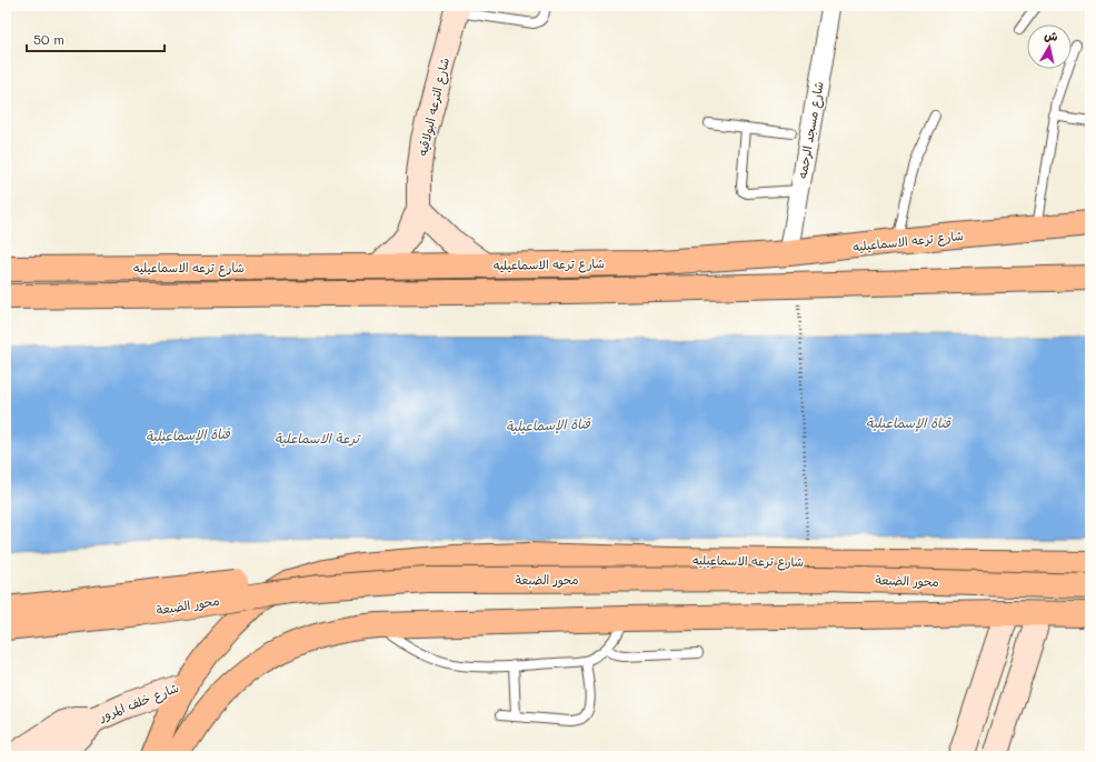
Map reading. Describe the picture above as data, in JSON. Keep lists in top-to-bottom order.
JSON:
{
  "streets": {
    "main road": ["شارع ترعه الاسماعيليه", "محور الضبعة"],
    "street": ["شارع الترعه البولاقيه", "شارع مسجد الرحمه", "شارع خلف المرور"]
  },
  "crossings": [
    ["شارع الترعه البولاقيه", "شارع ترعه الاسماعيليه"],
    ["شارع مسجد الرحمه", "شارع ترعه الاسماعيليه"],
    ["شارع ترعه الاسماعيليه", "شارع خلف المرور"]
  ],
  "water": ["قناة الإسماعيلية", "ترعة الاسماعلية"],
  "scale_bar": "50 m",
  "north": "top"
}
